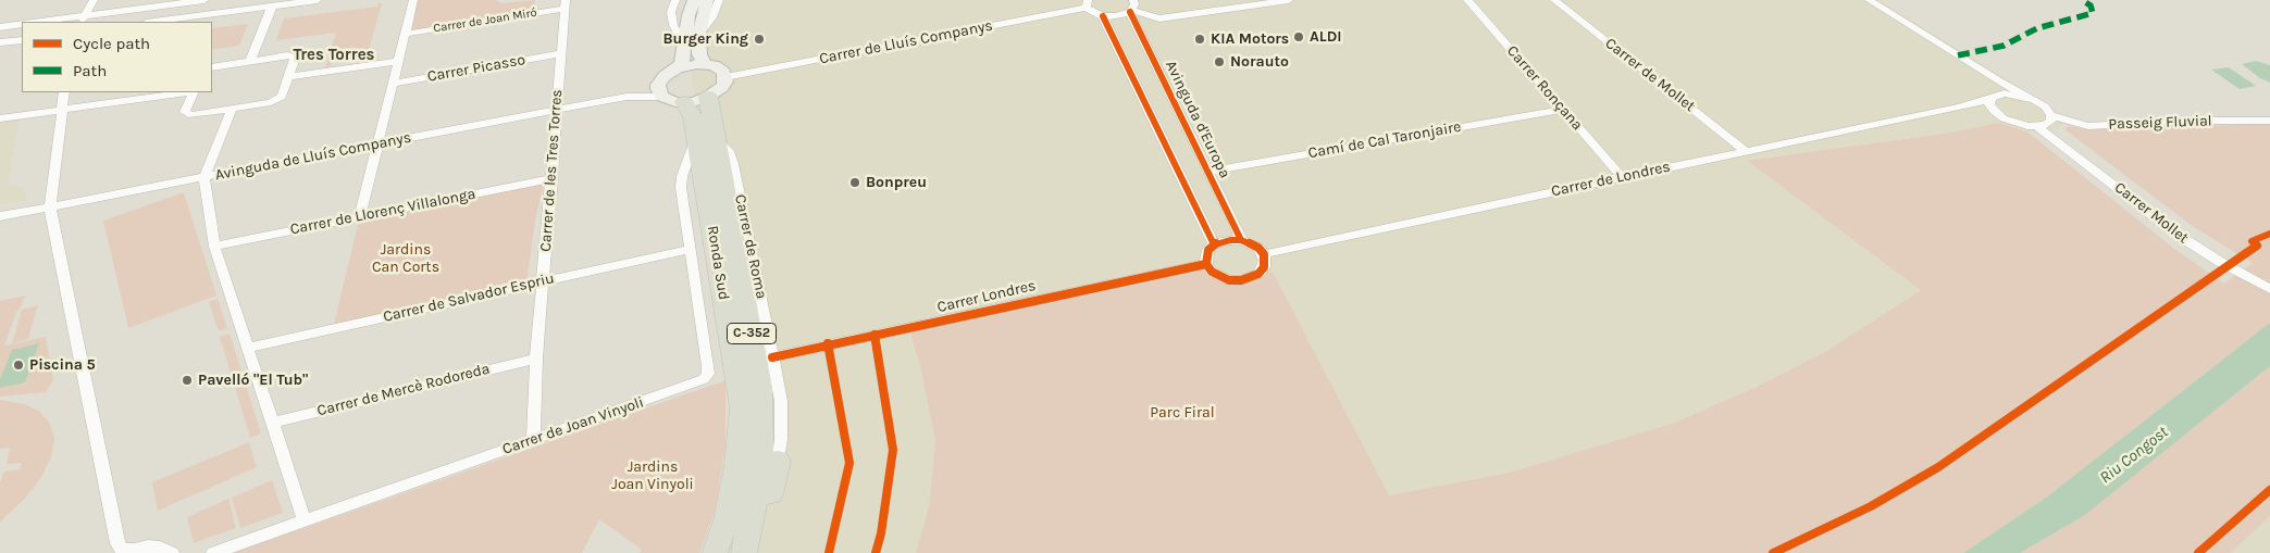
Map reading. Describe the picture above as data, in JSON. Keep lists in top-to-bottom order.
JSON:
{
  "streets": {
    "highway": ["Ronda Sud", "C-352"],
    "street": [
      "Carrer de Joan Miró",
      "Carrer de Lluís Companys",
      "Carrer Picasso",
      "Carrer de Mollet",
      "Carrer Ronçana",
      "Avinguda d'Europa",
      "Passeig Fluvial",
      "Camí de Cal Taronjaire",
      "Avinguda de Lluís Companys",
      "Carrer de les Tres Torres",
      "Carrer de Londres",
      "Carrer de Llorenç Villalonga",
      "Carrer Mollet",
      "Carrer de Roma",
      "Carrer Londres",
      "Carrer de Salvador Espriu",
      "Carrer de Mercè Rodoreda",
      "Carrer de Joan Vinyoli"
    ]
  },
  "crossings": [
    ["Carrer de Joan Miró", "Carrer de les Tres Torres"],
    ["Carrer Picasso", "Carrer de les Tres Torres"],
    ["Carrer de Mollet", "Carrer de Londres"],
    ["Carrer Ronçana", "Camí de Cal Taronjaire"],
    ["Carrer Ronçana", "Carrer de Londres"],
    ["Avinguda d'Europa", "Camí de Cal Taronjaire"],
    ["Avinguda d'Europa", "Carrer de Londres"],
    ["Avinguda d'Europa", "Carrer Londres"],
    ["Avinguda de Lluís Companys", "Carrer de les Tres Torres"],
    ["Carrer de les Tres Torres", "Carrer de Llorenç Villalonga"],
    ["Carrer de les Tres Torres", "Carrer de Salvador Espriu"],
    ["Carrer de les Tres Torres", "Carrer de Mercè Rodoreda"],
    ["Carrer de les Tres Torres", "Carrer de Joan Vinyoli"],
    ["Carrer de Londres", "Carrer Londres"],
    ["Carrer de Roma", "Ronda Sud"],
    ["Carrer de Roma", "Carrer Londres"],
    ["Carrer de Roma", "Carrer de Joan Vinyoli"],
    ["Ronda Sud", "Carrer de Joan Vinyoli"],
    ["Carrer de Salvador Espriu", "Carrer de Joan Vinyoli"]
  ],
  "districts": ["Tres Torres"],
  "water": ["Riu Congost"],
  "parks": ["Jardins Can Corts", "Parc Firal", "Jardins Joan Vinyoli"],
  "places": [
    "ALDI",
    "Burger King",
    "KIA Motors",
    "Norauto",
    "Bonpreu",
    "Piscina 5",
    "Pavelló \"El Tub\""
  ],
  "legend": ["Cycle path", "Path"]
}
